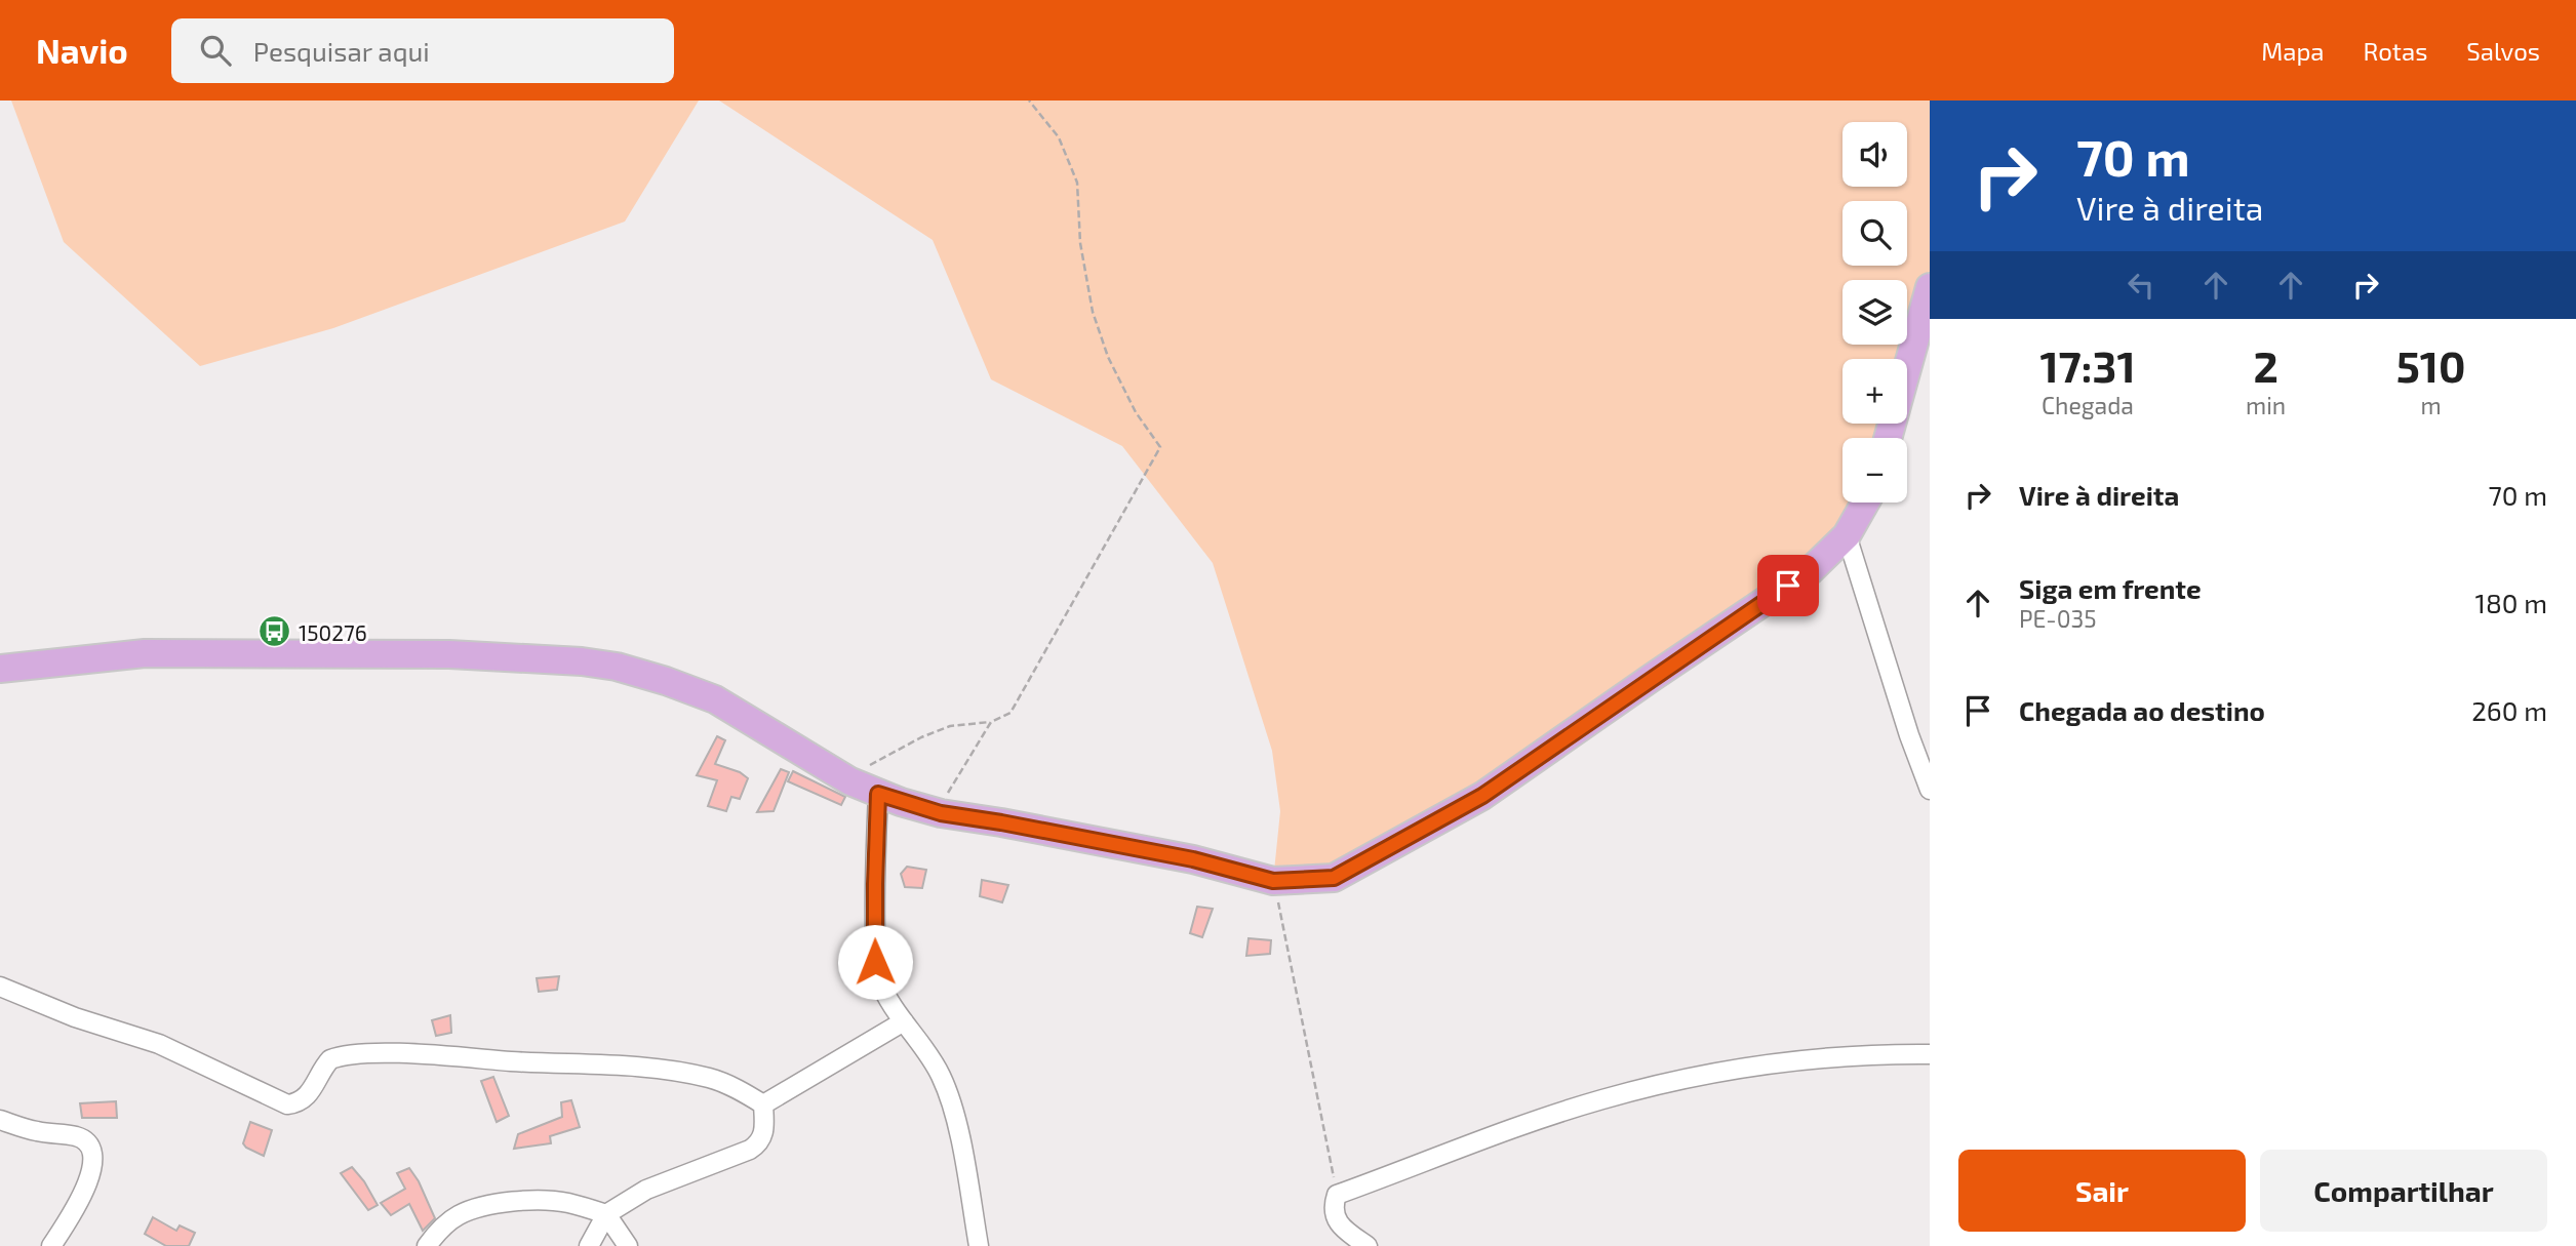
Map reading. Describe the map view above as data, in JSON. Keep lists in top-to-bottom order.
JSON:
{
  "places": {
    "bus stop": ["150276"]
  },
  "page": {
    "header": "Navio",
    "search": "Pesquisar aqui",
    "nav": ["Mapa", "Rotas", "Salvos"],
    "turn": ["70 m", "Vire à direita"],
    "map_buttons": ["+", "−"],
    "eta": [
      "17:31",
      "Chegada",
      "2",
      "min",
      "510",
      "m"
    ],
    "list": [
      {
        "name": "Vire à direita",
        "value": "70 m"
      },
      {
        "name": "Siga em frente",
        "note": "PE-035",
        "value": "180 m"
      },
      {
        "name": "Chegada ao destino",
        "value": "260 m"
      }
    ],
    "buttons": ["Sair", "Compartilhar"]
  }
}
